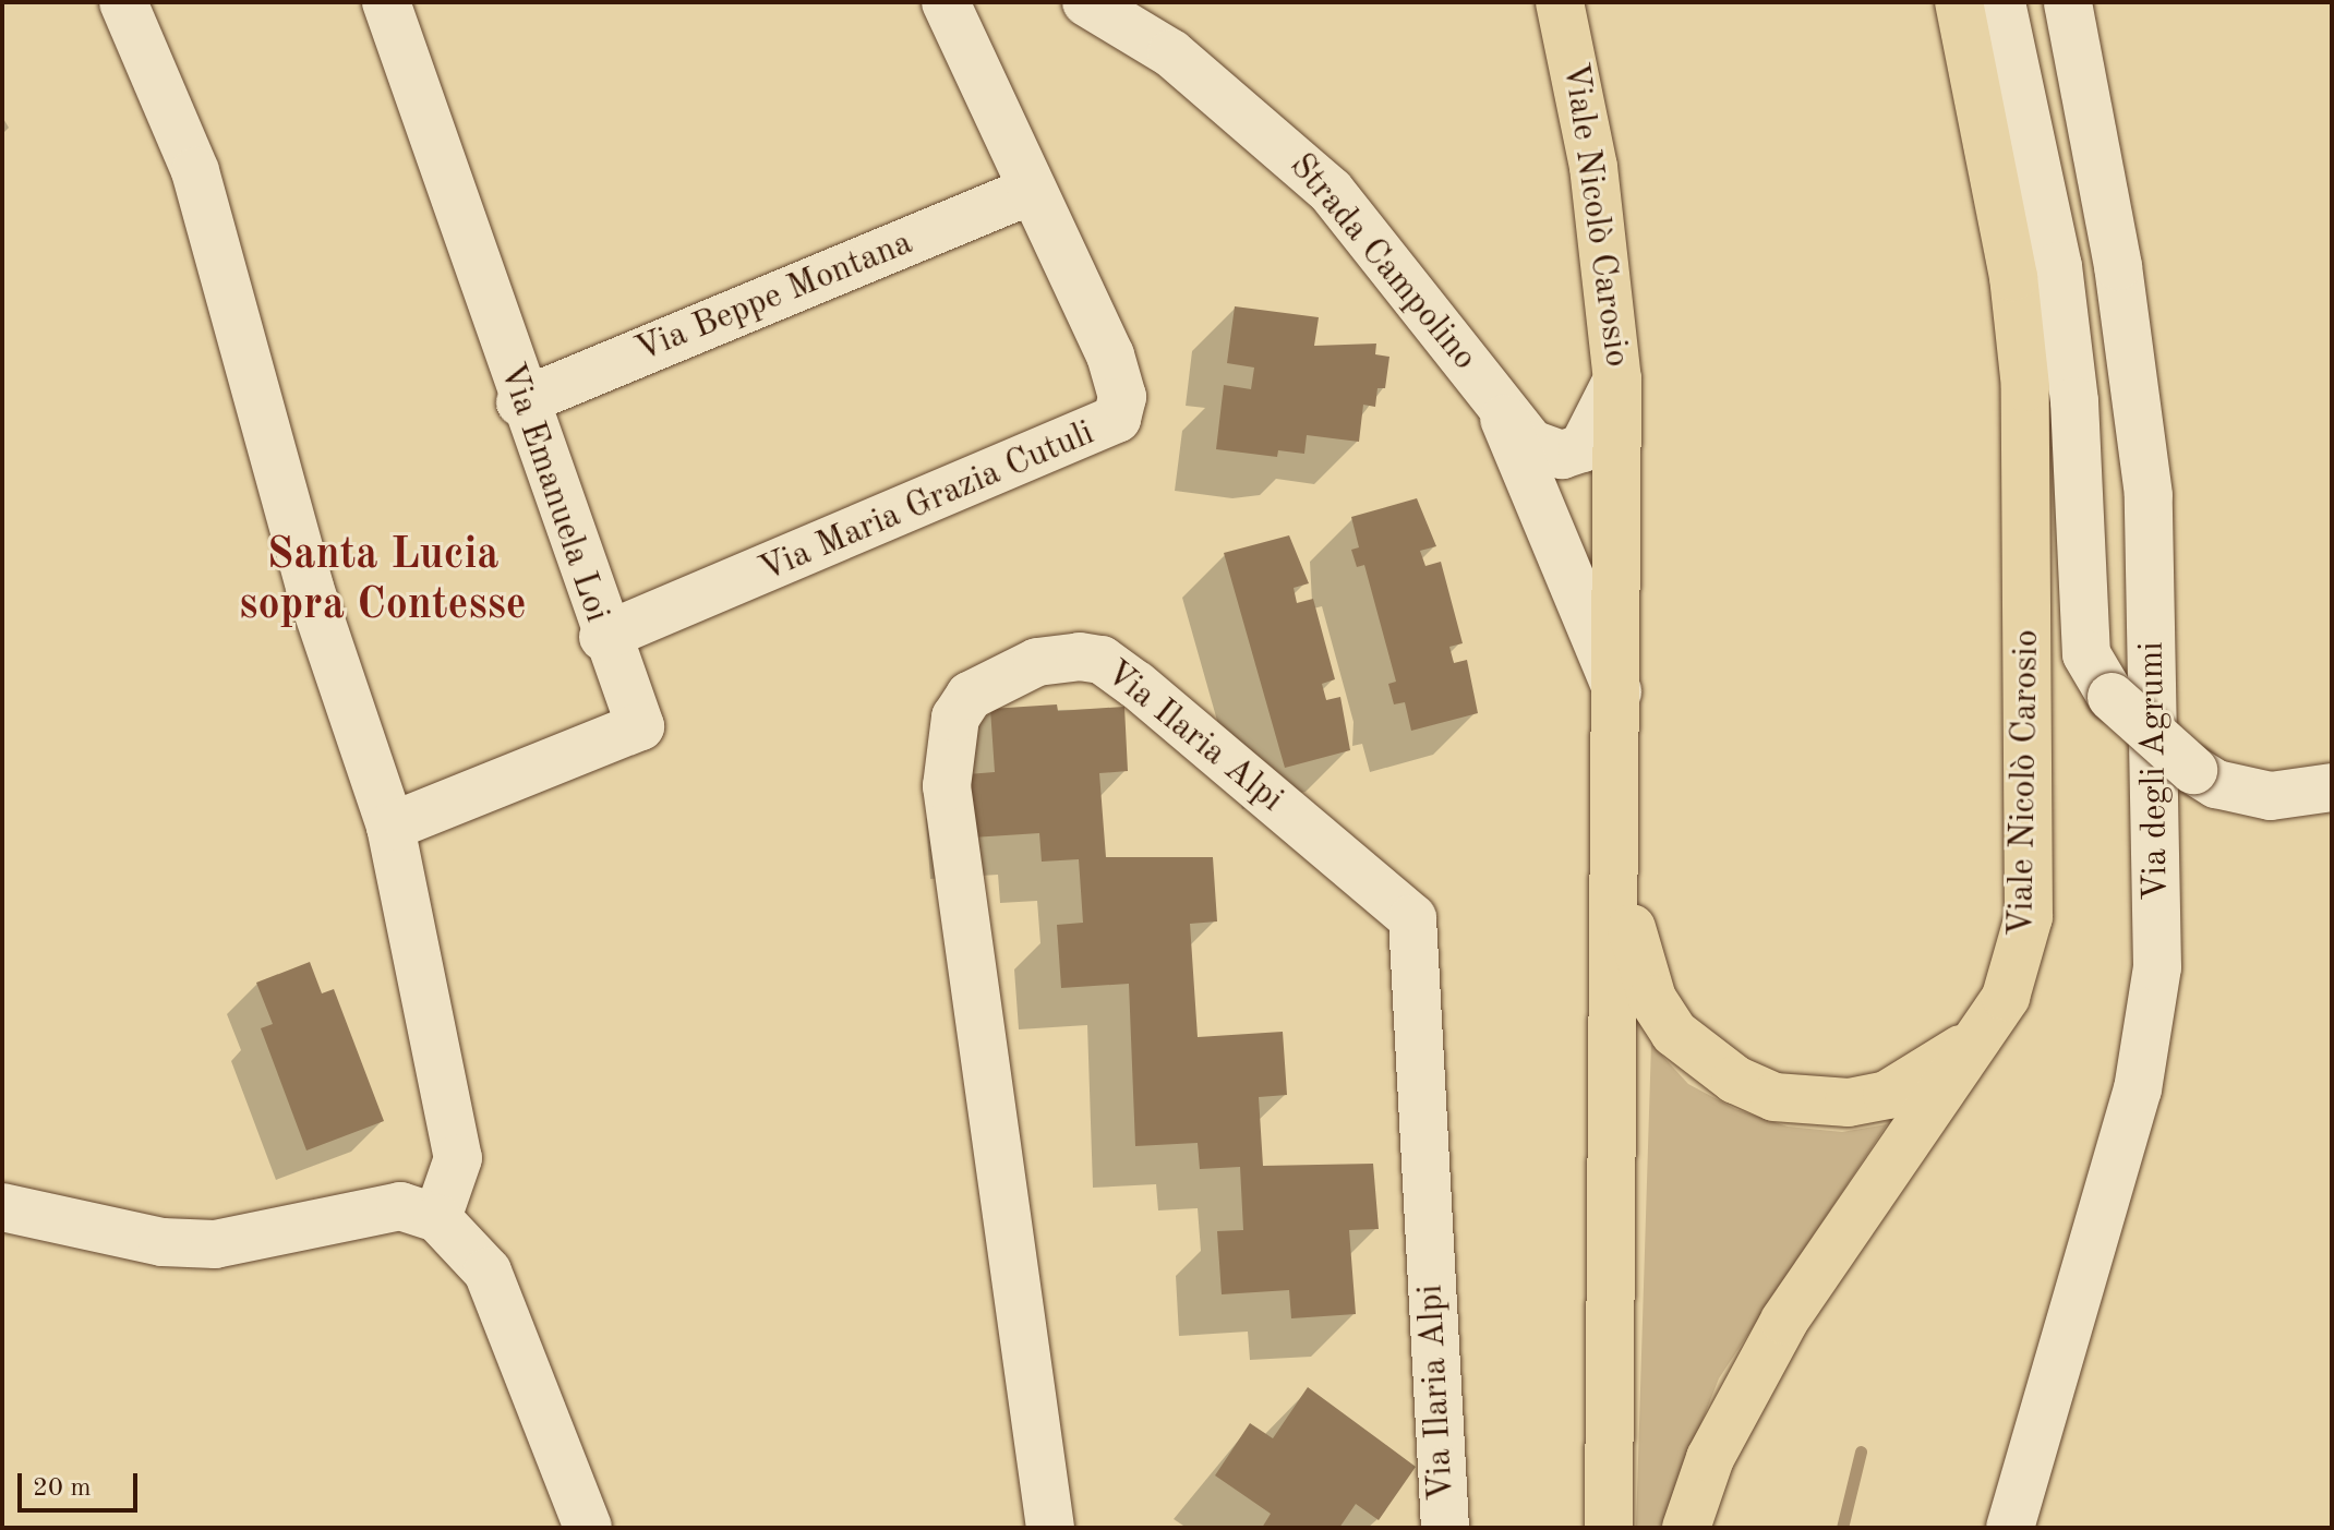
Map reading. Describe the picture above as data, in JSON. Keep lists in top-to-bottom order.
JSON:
{
  "streets": {
    "main road": ["Viale Nicolò Carosio"],
    "street": [
      "Strada Campolino",
      "Via Beppe Montana",
      "Via Emanuela Loi",
      "Via Maria Grazia Cutuli",
      "Via Ilaria Alpi",
      "Via degli Agrumi"
    ]
  },
  "crossings": [
    ["Viale Nicolò Carosio", "Strada Campolino"],
    ["Via Beppe Montana", "Via Emanuela Loi"],
    ["Via Beppe Montana", "Via Maria Grazia Cutuli"],
    ["Via Emanuela Loi", "Via Maria Grazia Cutuli"]
  ],
  "districts": ["Santa Lucia sopra Contesse"],
  "scale_bar": "20 m"
}
